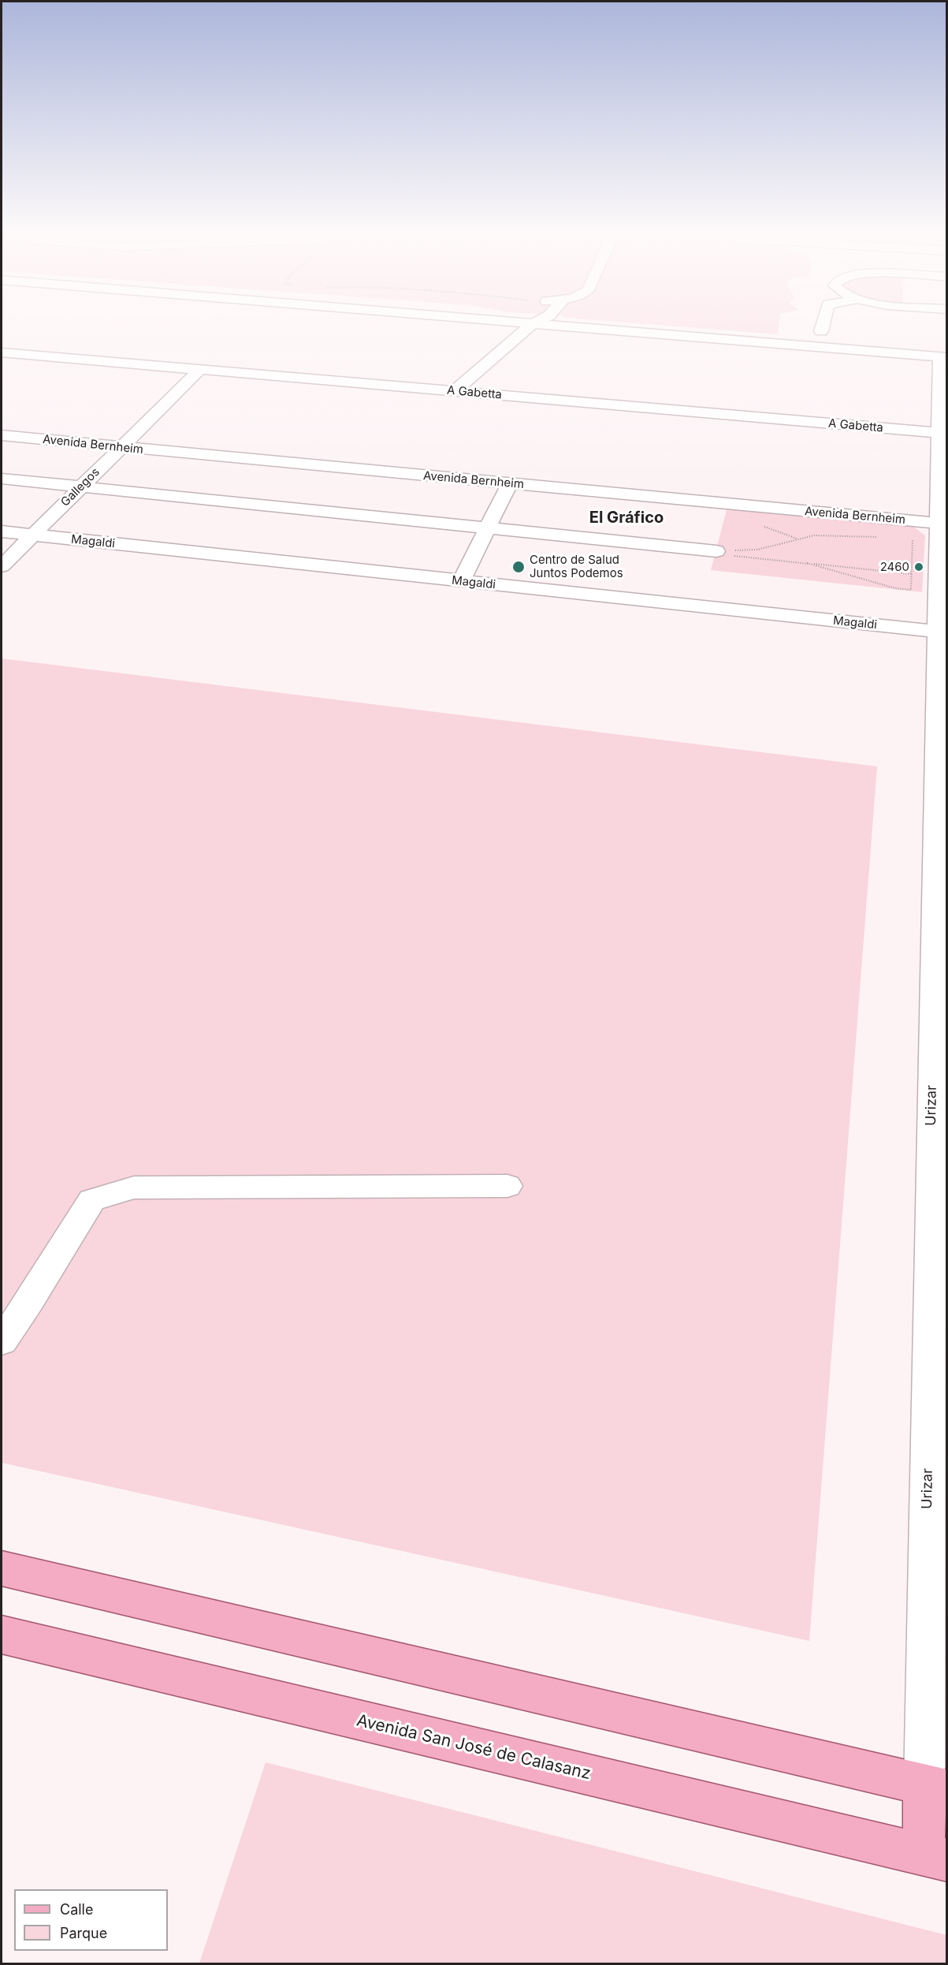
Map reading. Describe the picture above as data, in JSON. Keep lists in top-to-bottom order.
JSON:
{
  "streets": {
    "main road": ["Urizar", "Avenida San José de Calasanz"],
    "street": [
      "A Gabetta",
      "Avenida Bernheim",
      "Gallegos",
      "Magaldi"
    ]
  },
  "crossings": [
    ["A Gabetta", "Gallegos"],
    ["A Gabetta", "Urizar"],
    ["Avenida Bernheim", "Gallegos"],
    ["Avenida Bernheim", "Urizar"],
    ["Gallegos", "Magaldi"],
    ["Magaldi", "Urizar"],
    ["Urizar", "Avenida San José de Calasanz"]
  ],
  "districts": ["El Gráfico"],
  "places": ["Centro de Salud Juntos Podemos", "2460"],
  "legend": ["Calle", "Parque"]
}
